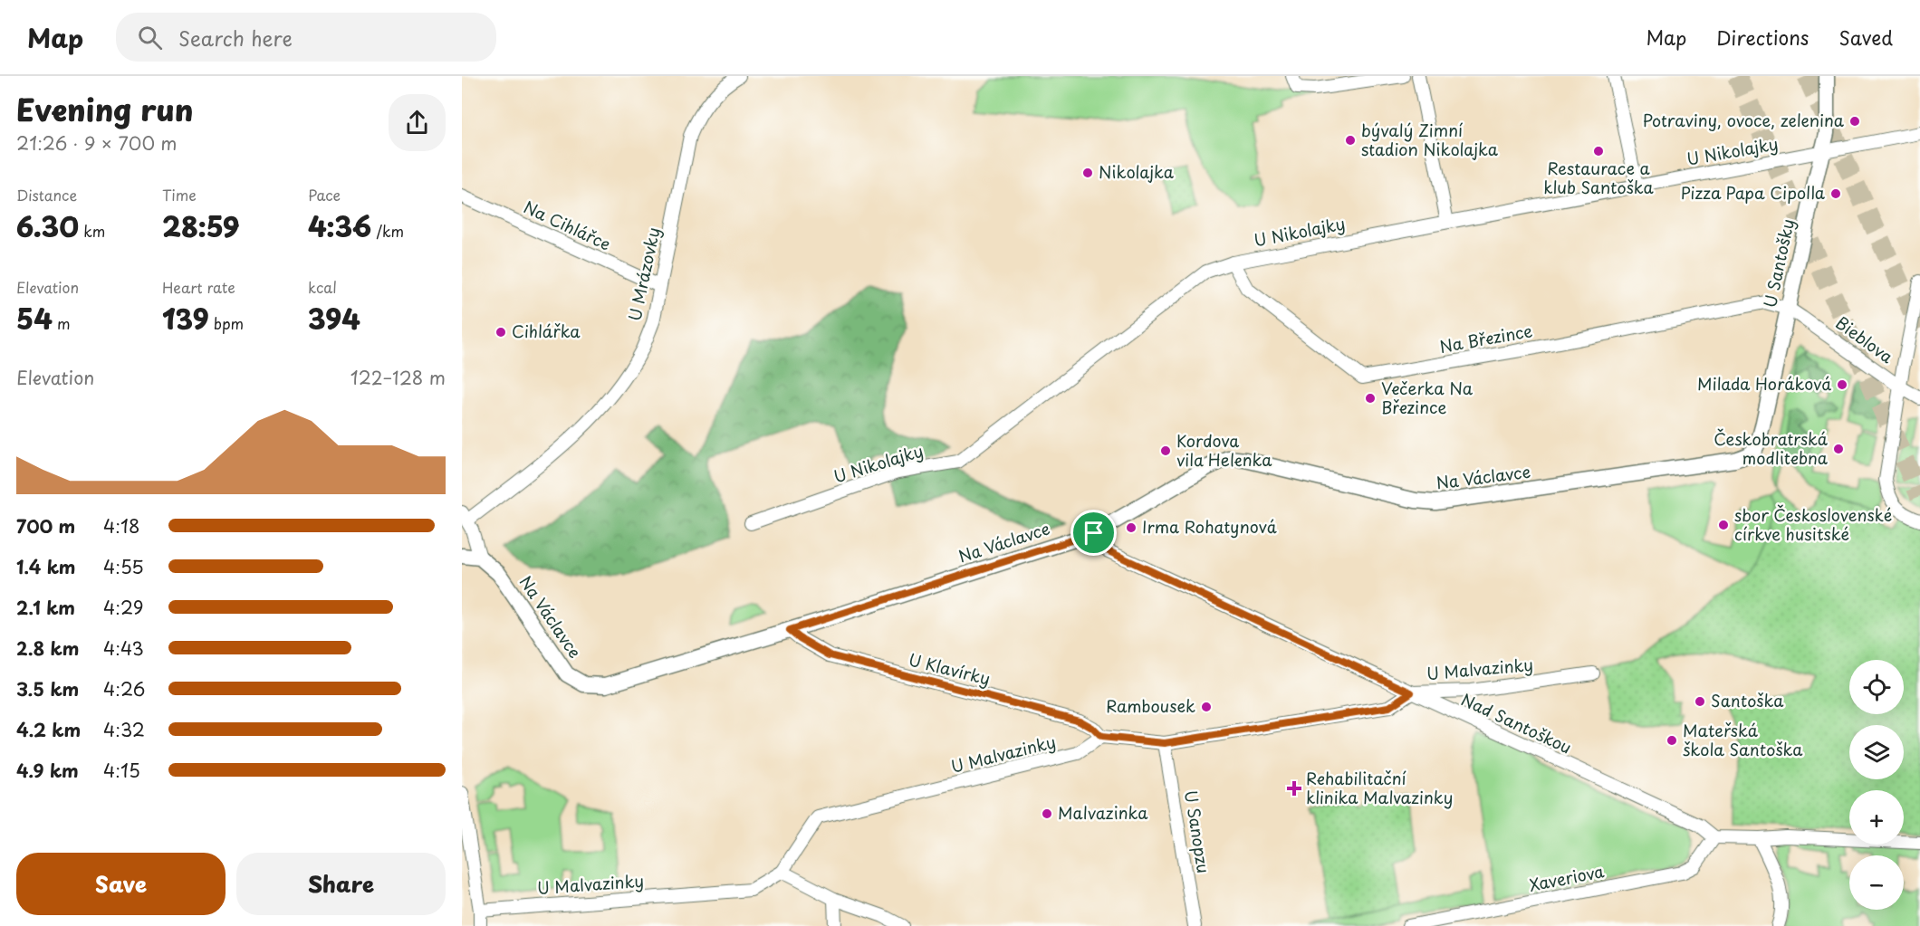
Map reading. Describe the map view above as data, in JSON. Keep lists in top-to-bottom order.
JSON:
{
  "streets": {
    "street": [
      "U Nikolajky",
      "Na Cihlářce",
      "U Santošky",
      "U Mrázovky",
      "Na Březince",
      "Bieblova",
      "Na Václavce",
      "U Klavírky",
      "U Malvazinky",
      "Nad Santoškou",
      "U Sanopzu",
      "Xaveriova"
    ]
  },
  "crossings": [
    ["U Nikolajky", "U Santošky"],
    ["U Nikolajky", "Na Březince"],
    ["Na Cihlářce", "U Mrázovky"],
    ["U Santošky", "Na Březince"],
    ["U Santošky", "Bieblova"],
    ["U Santošky", "Na Václavce"],
    ["Na Březince", "Bieblova"],
    ["Na Václavce", "U Klavírky"],
    ["Na Václavce", "Nad Santoškou"],
    ["U Klavírky", "U Malvazinky"],
    ["U Malvazinky", "Nad Santoškou"],
    ["U Malvazinky", "U Sanopzu"],
    ["Nad Santoškou", "Xaveriova"]
  ],
  "places": {
    "other": [
      "Potraviny, ovoce, zelenina",
      "bývalý Zimní stadion Nikolajka",
      "Restaurace a klub Santoška",
      "Nikolajka",
      "Pizza Papa Cipolla",
      "Cihlářka",
      "Milada Horáková",
      "Večerka Na Březince",
      "Českobratrská modlitebna",
      "Kordova vila Helenka",
      "sbor Československé církve husitské",
      "Irma Rohatynová",
      "Santoška",
      "Rambousek",
      "Mateřská škola Santoška",
      "Malvazinka"
    ],
    "health": ["Rehabilitační klinika Malvazinky"]
  },
  "page": {
    "header": "Map",
    "search": "Search here",
    "nav": ["Map", "Directions", "Saved"],
    "heading": ["Evening run", "21:26 · 9 × 700 m"],
    "stats": [
      ["Distance", "6.30 km"],
      ["Time", "28:59"],
      ["Pace", "4:36 /km"],
      ["Elevation", "54 m"],
      ["Heart rate", "139 bpm"],
      ["kcal", "394"]
    ],
    "chart": ["Elevation", "122–128 m"],
    "list": [
      {
        "name": "700 m",
        "note": "4:18"
      },
      {
        "name": "1.4 km",
        "note": "4:55"
      },
      {
        "name": "2.1 km",
        "note": "4:29"
      },
      {
        "name": "2.8 km",
        "note": "4:43"
      },
      {
        "name": "3.5 km",
        "note": "4:26"
      },
      {
        "name": "4.2 km",
        "note": "4:32"
      },
      {
        "name": "4.9 km",
        "note": "4:15"
      }
    ],
    "map_buttons": ["+", "−"],
    "buttons": ["Save", "Share"]
  }
}
